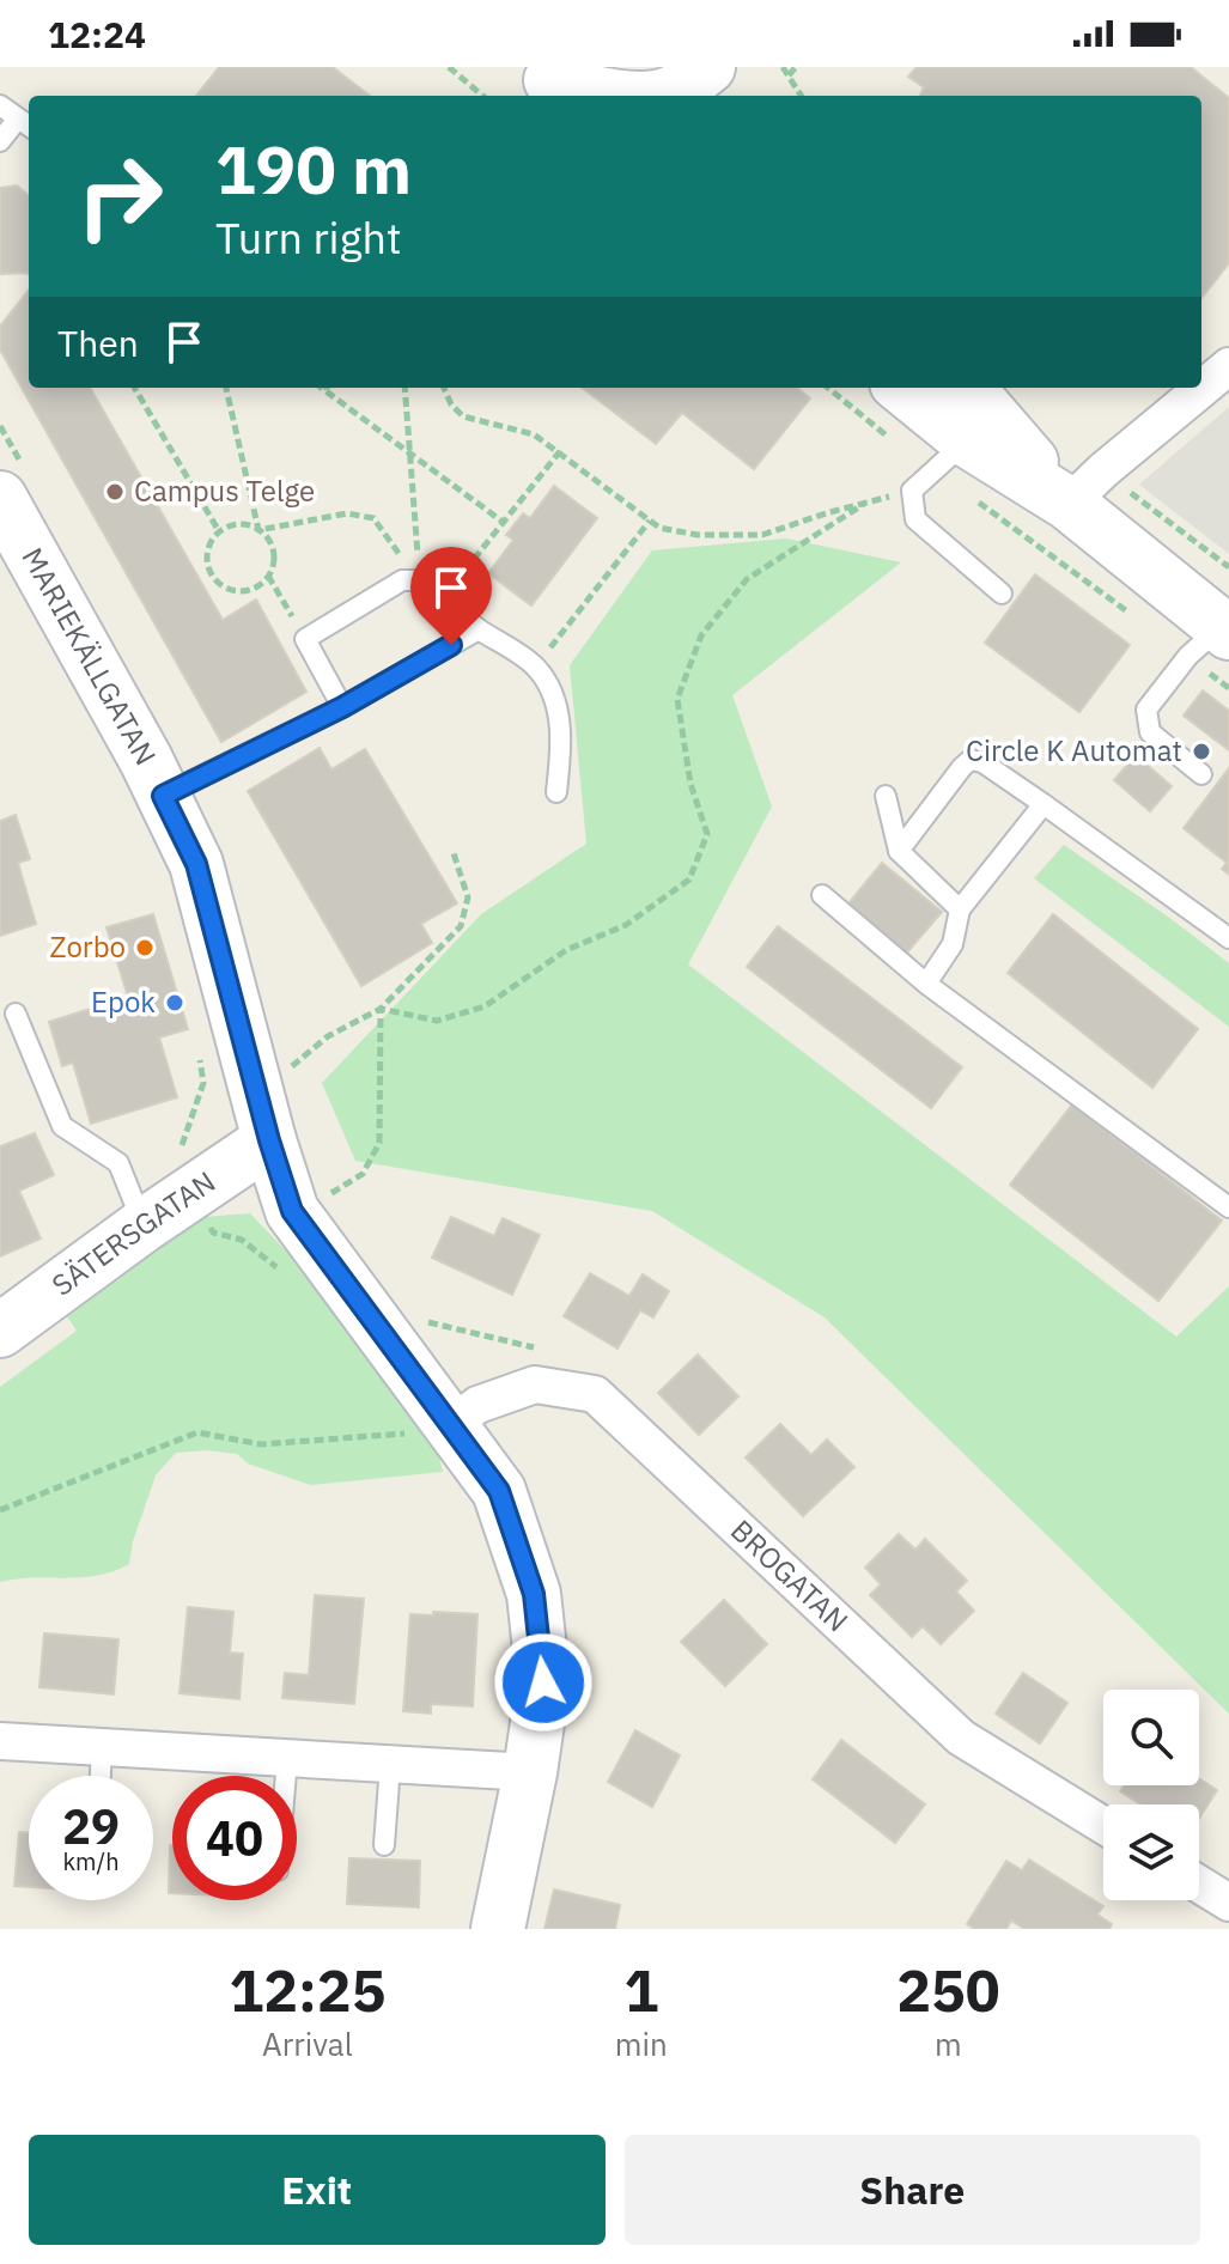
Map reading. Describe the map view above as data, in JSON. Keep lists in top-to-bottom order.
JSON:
{
  "streets": {
    "street": ["MARIEKÄLLGATAN", "SÄTERSGATAN", "BROGATAN"]
  },
  "crossings": [
    ["MARIEKÄLLGATAN", "SÄTERSGATAN"],
    ["MARIEKÄLLGATAN", "BROGATAN"]
  ],
  "places": [
    "Campus Telge",
    "Circle K Automat",
    "Zorbo",
    "Epok"
  ],
  "page": {
    "status": "12:24",
    "turn": ["190 m", "Turn right"],
    "then": "Then",
    "speed": "29 km/h",
    "limit": "40",
    "eta": [
      "12:25",
      "Arrival",
      "1",
      "min",
      "250",
      "m"
    ],
    "buttons": ["Exit", "Share"]
  }
}
